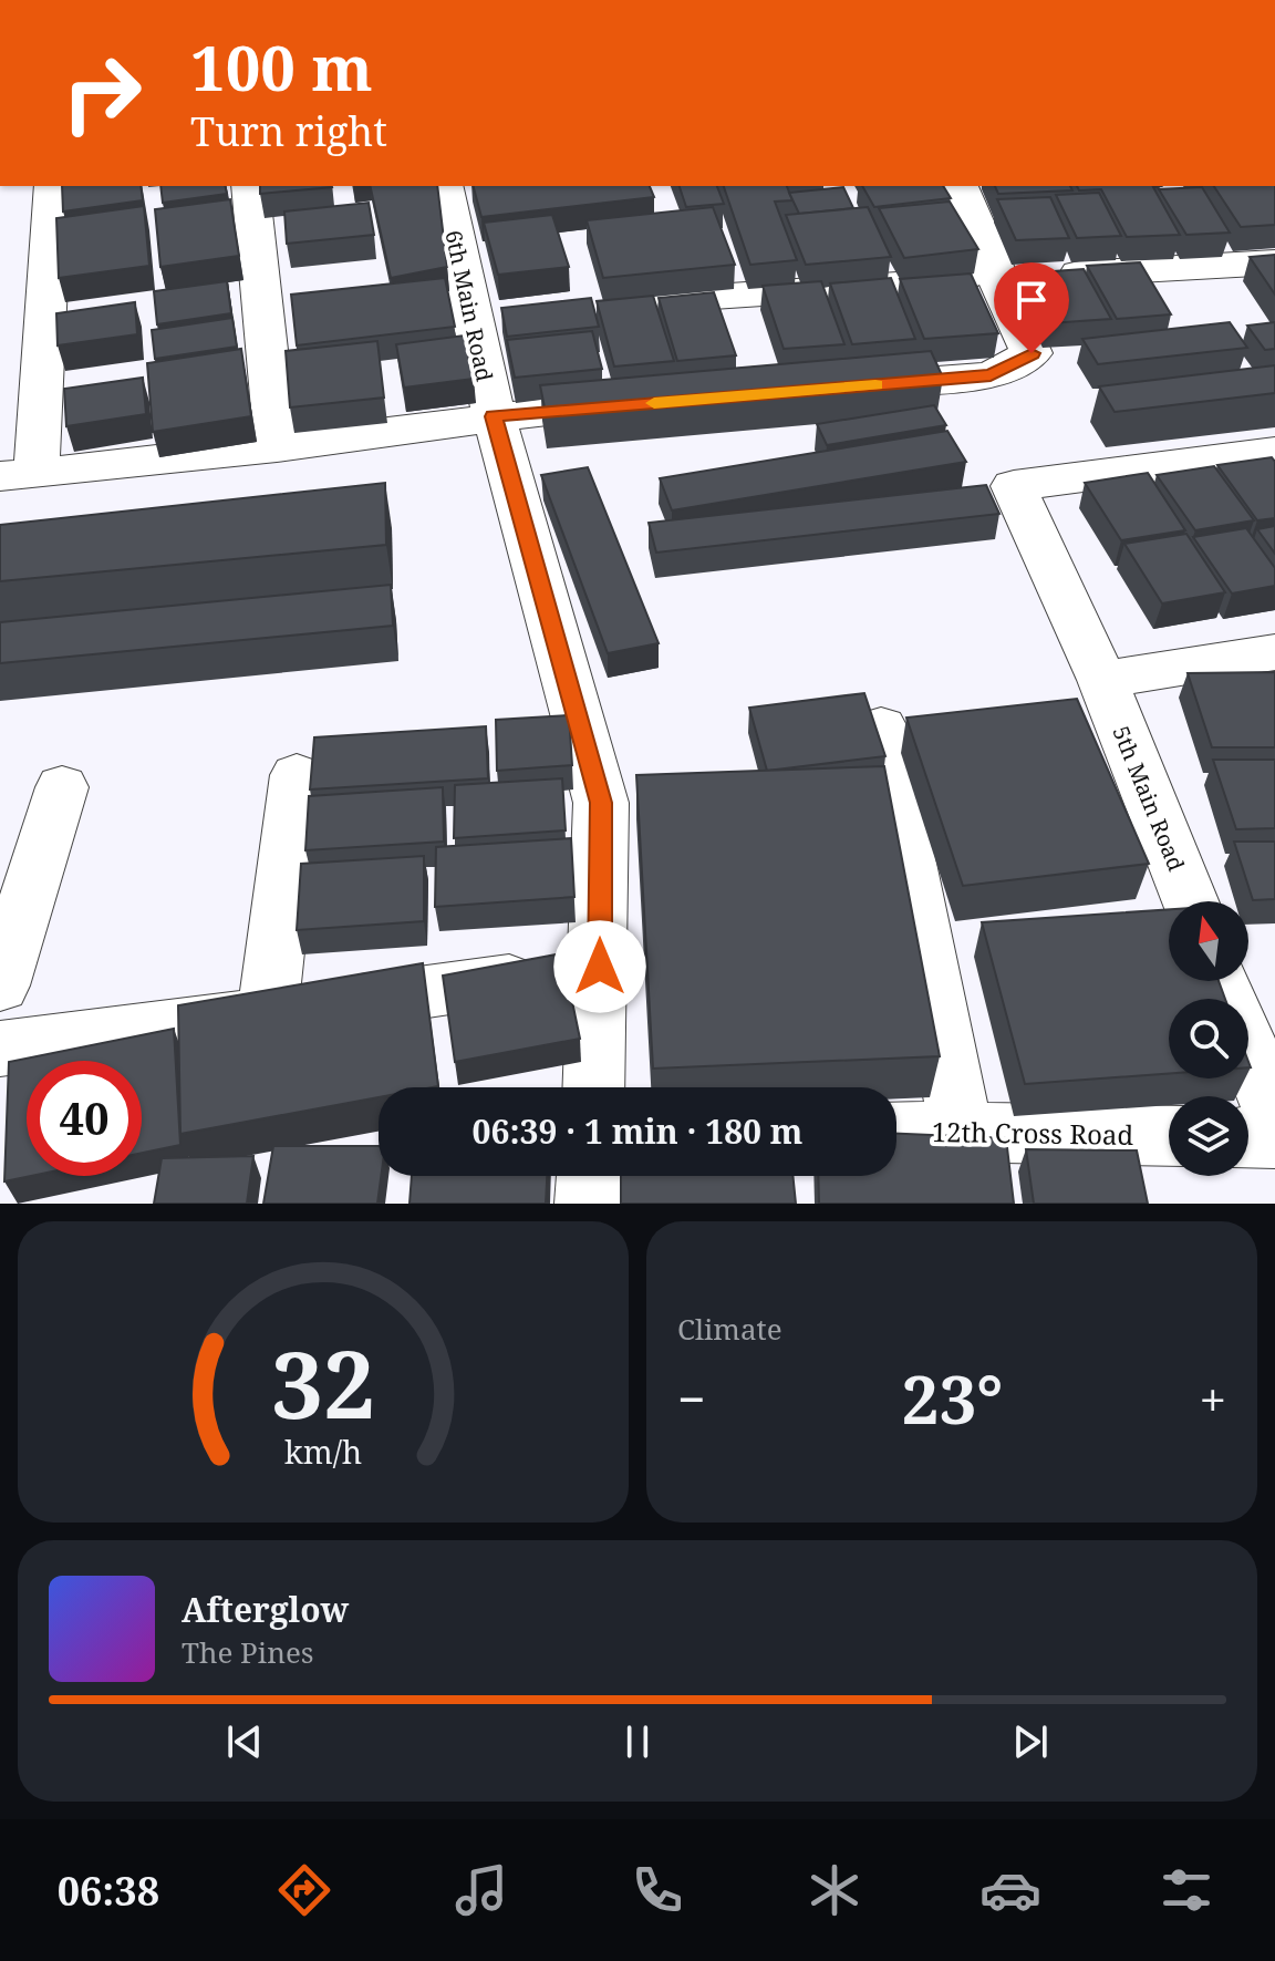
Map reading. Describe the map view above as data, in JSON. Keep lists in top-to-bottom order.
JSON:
{
  "streets": {
    "street": ["6th Main Road", "5th Main Road", "12th Cross Road"]
  },
  "north": "top",
  "page": {
    "turn": ["100 m", "Turn right"],
    "limit": "40",
    "trip": "06:39 · 1 min · 180 m",
    "tile": "Climate",
    "heat": ["−", "23°", "+"],
    "song": ["Afterglow", "The Pines"],
    "tabs": "06:38",
    "gauge": ["32", "km/h"]
  }
}
